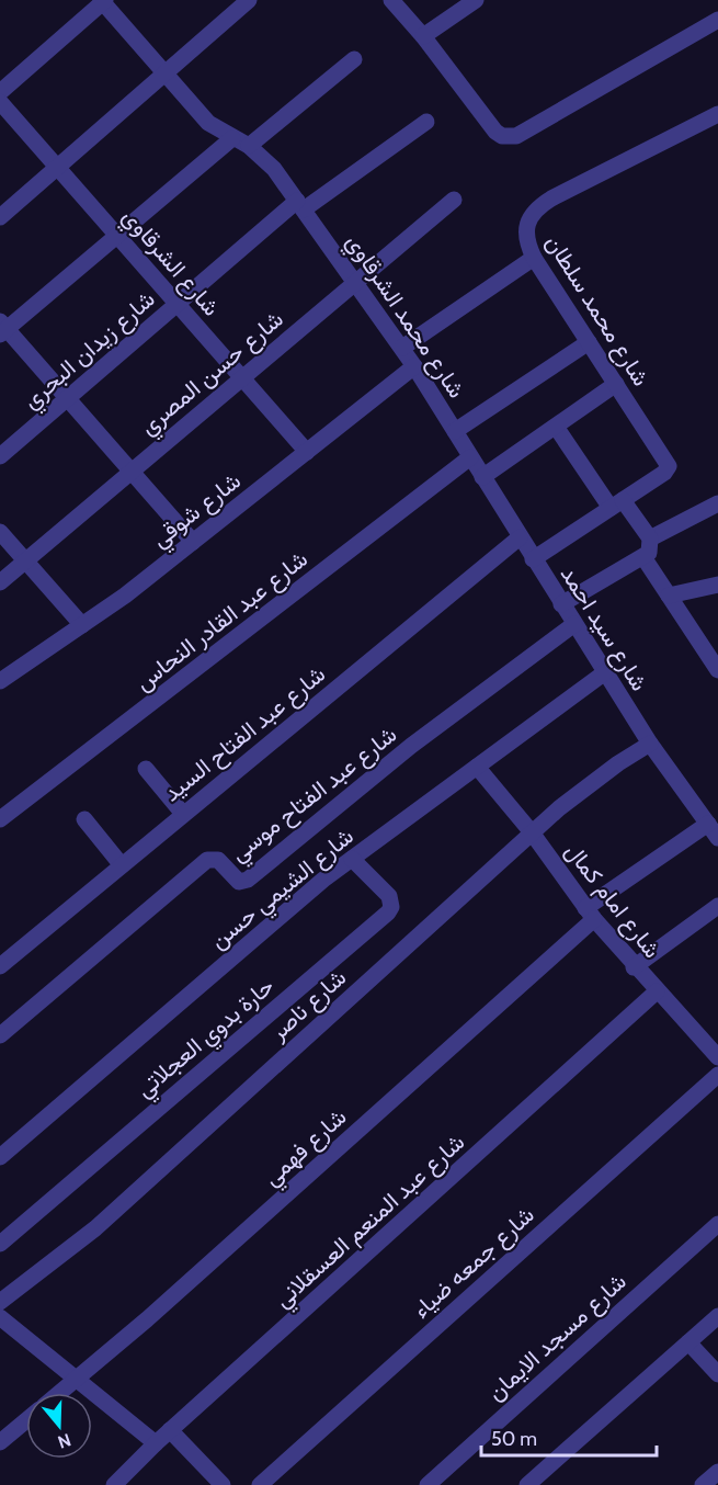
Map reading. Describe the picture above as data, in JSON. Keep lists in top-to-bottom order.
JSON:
{
  "streets": {
    "street": [
      "شارع الشرقاوي",
      "شارع محمد سلطان",
      "شارع محمد الشرقاوي",
      "شارع زيدان البحري",
      "شارع حسن المصري",
      "شارع شوقي",
      "شارع عبد القادر النحاس",
      "شارع سيد احمد",
      "شارع عبد الفتاح السيد",
      "شارع عبد الفتاح موسي",
      "شارع الشيمي حسن",
      "شارع امام كمال",
      "شارع ناصر",
      "حارة بدوي العجلاتي",
      "شارع فهمي",
      "شارع عبد المنعم العسقلاني",
      "شارع جمعه ضياء",
      "شارع مسجد الايمان"
    ]
  },
  "crossings": [
    ["شارع الشرقاوي", "شارع زيدان البحري"],
    ["شارع الشرقاوي", "شارع حسن المصري"],
    ["شارع الشرقاوي", "شارع شوقي"],
    ["شارع محمد سلطان", "شارع سيد احمد"],
    ["شارع محمد الشرقاوي", "شارع زيدان البحري"],
    ["شارع محمد الشرقاوي", "شارع حسن المصري"],
    ["شارع محمد الشرقاوي", "شارع شوقي"],
    ["شارع محمد الشرقاوي", "شارع عبد القادر النحاس"],
    ["شارع محمد الشرقاوي", "شارع سيد احمد"],
    ["شارع محمد الشرقاوي", "شارع عبد الفتاح السيد"],
    ["شارع سيد احمد", "شارع عبد الفتاح السيد"],
    ["شارع سيد احمد", "شارع عبد الفتاح موسي"],
    ["شارع سيد احمد", "شارع الشيمي حسن"],
    ["شارع سيد احمد", "شارع ناصر"],
    ["شارع سيد احمد", "شارع فهمي"],
    ["شارع الشيمي حسن", "شارع امام كمال"],
    ["شارع الشيمي حسن", "حارة بدوي العجلاتي"],
    ["شارع امام كمال", "شارع ناصر"],
    ["شارع امام كمال", "شارع فهمي"],
    ["شارع امام كمال", "شارع عبد المنعم العسقلاني"]
  ],
  "scale_bar": "50 m",
  "north": "bottom"
}
